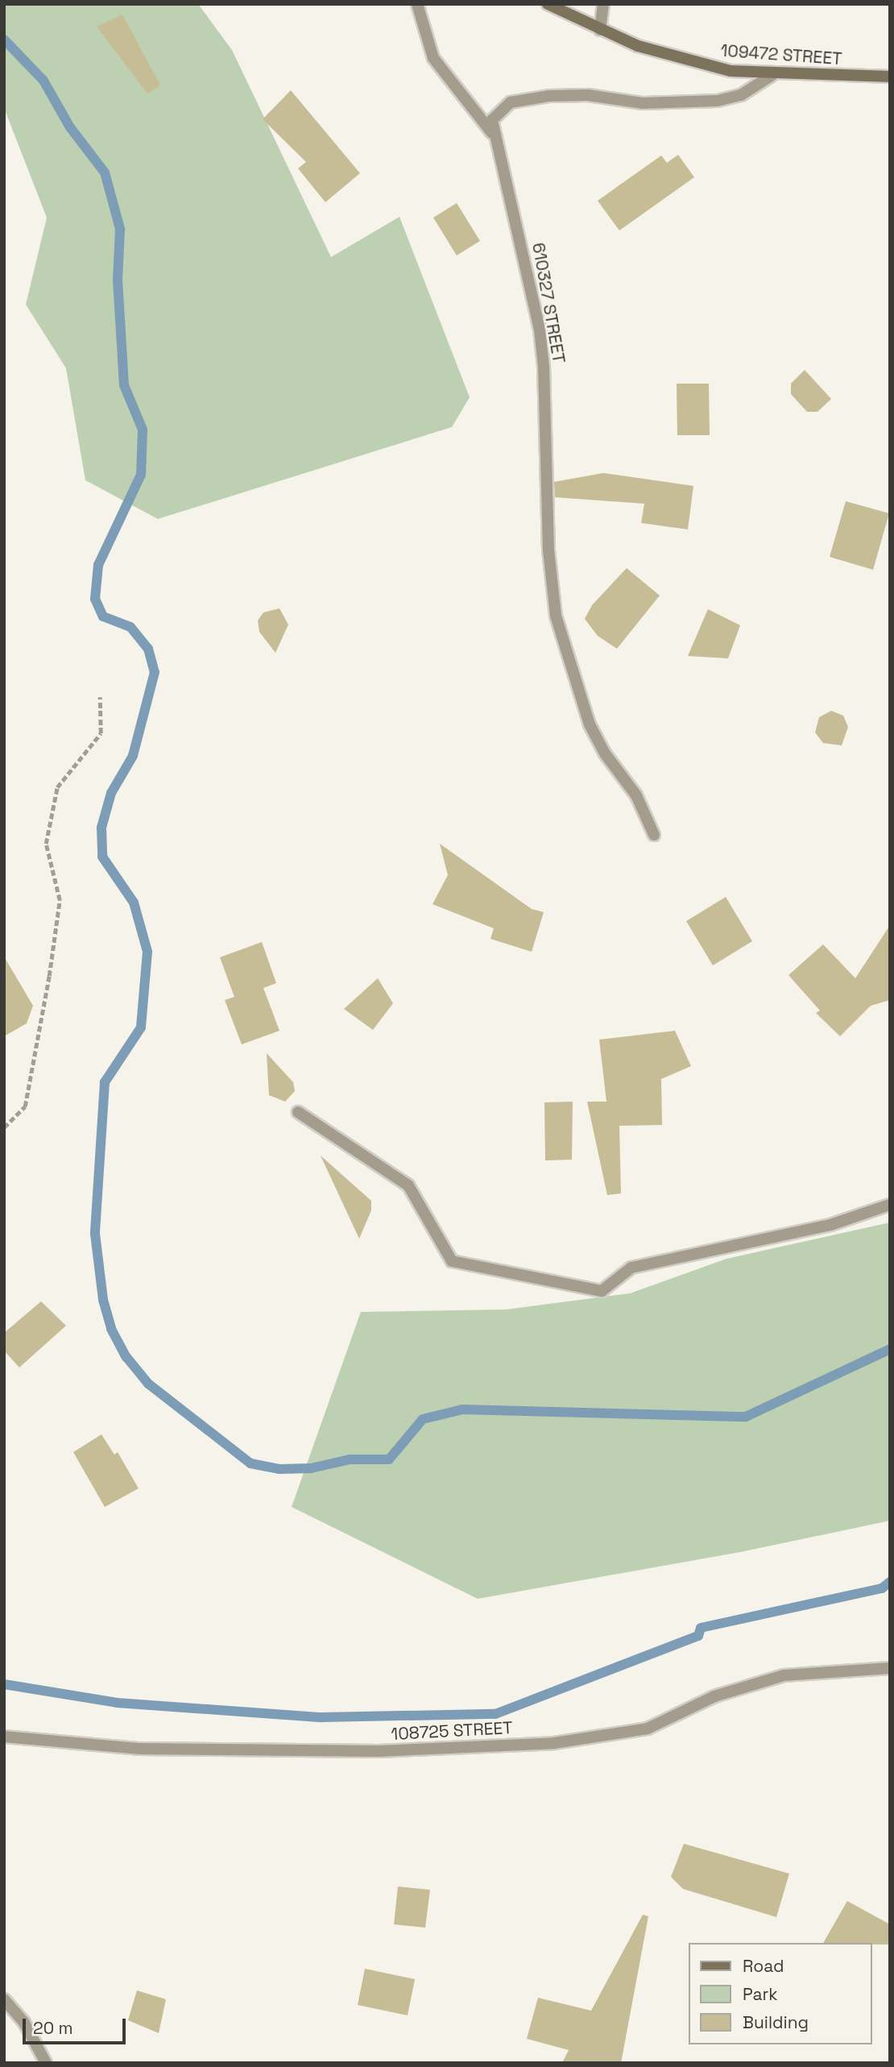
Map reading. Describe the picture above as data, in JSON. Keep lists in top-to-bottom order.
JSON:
{
  "streets": {
    "street": ["109472 STREET", "610327 STREET", "108725 STREET"]
  },
  "legend": ["Road", "Park", "Building"],
  "scale_bar": "20 m"
}
